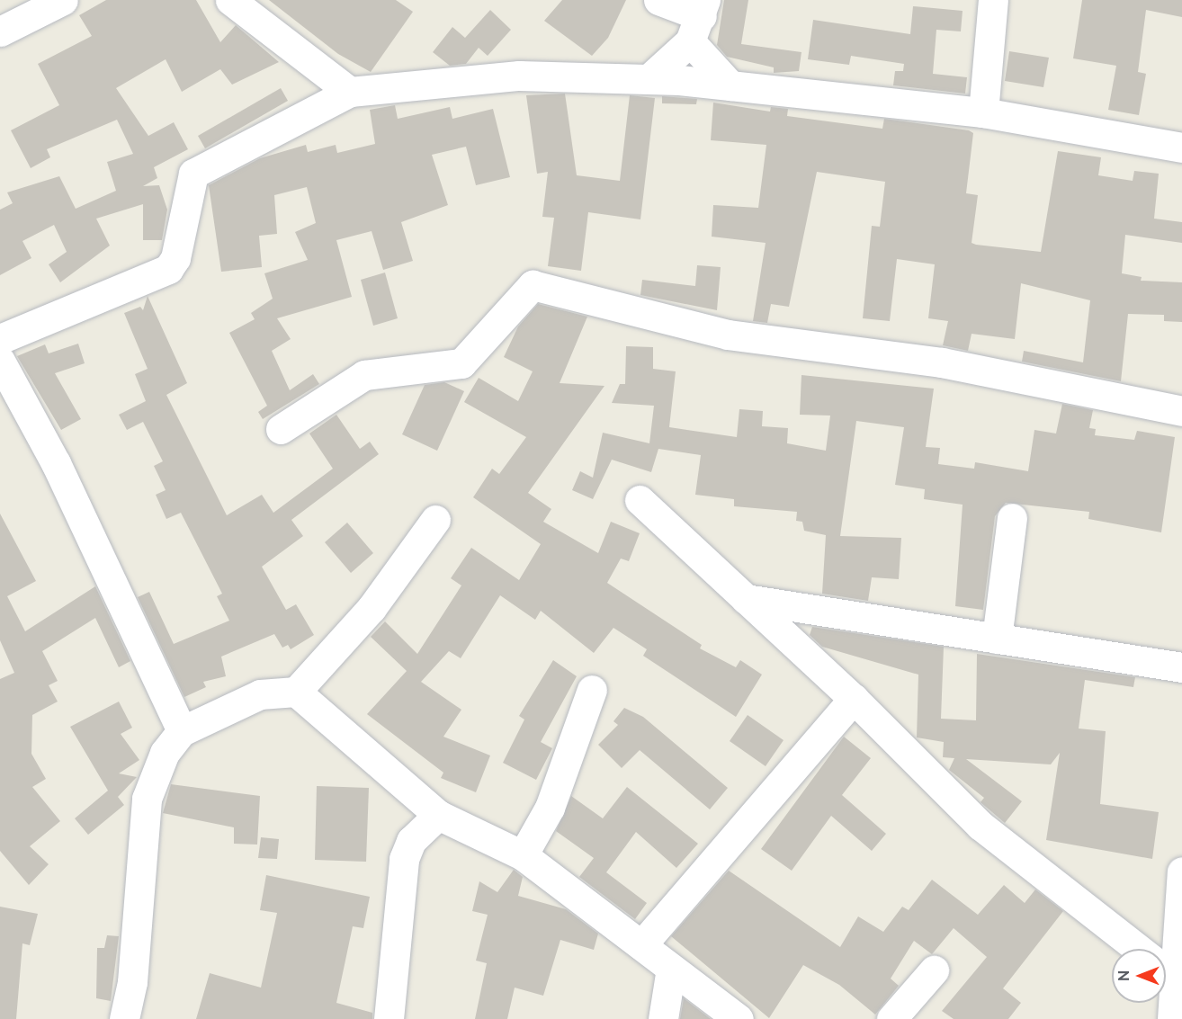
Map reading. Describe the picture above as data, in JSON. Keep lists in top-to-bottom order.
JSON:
{
  "north": "left"
}
